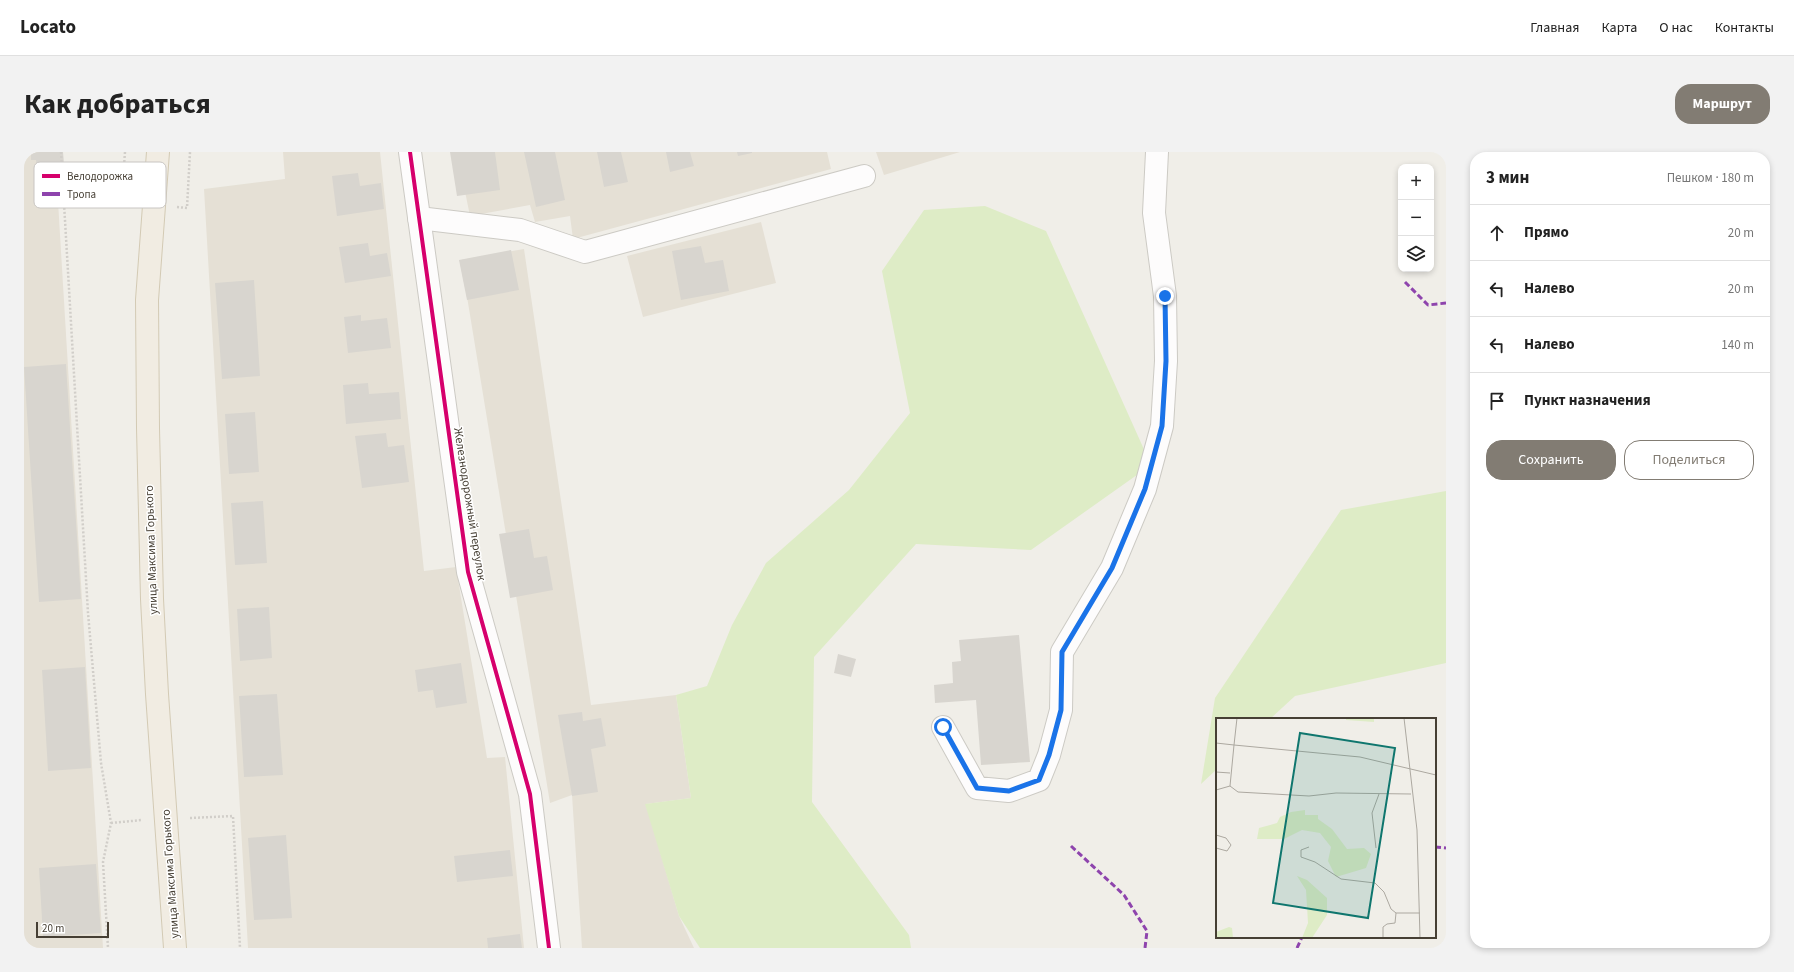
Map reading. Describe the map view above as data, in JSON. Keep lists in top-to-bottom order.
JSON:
{
  "streets": {
    "main road": ["улица Максима Горького"],
    "street": ["Железнодорожный переулок"]
  },
  "legend": ["Велодорожка", "Тропа"],
  "scale_bar": "20 m",
  "page": {
    "header": "Locato",
    "nav": [
      "Главная",
      "Карта",
      "О нас",
      "Контакты"
    ],
    "title": "Как добраться",
    "buttons": [
      "Маршрут",
      ["Сохранить", "Поделиться"]
    ],
    "heading": ["3 мин", "Пешком · 180 m"],
    "map_buttons": ["+", "−"],
    "list": [
      ["Прямо", "20 m"],
      ["Налево", "20 m"],
      ["Налево", "140 m"],
      "Пункт назначения"
    ],
    "scale": "20 m"
  }
}
